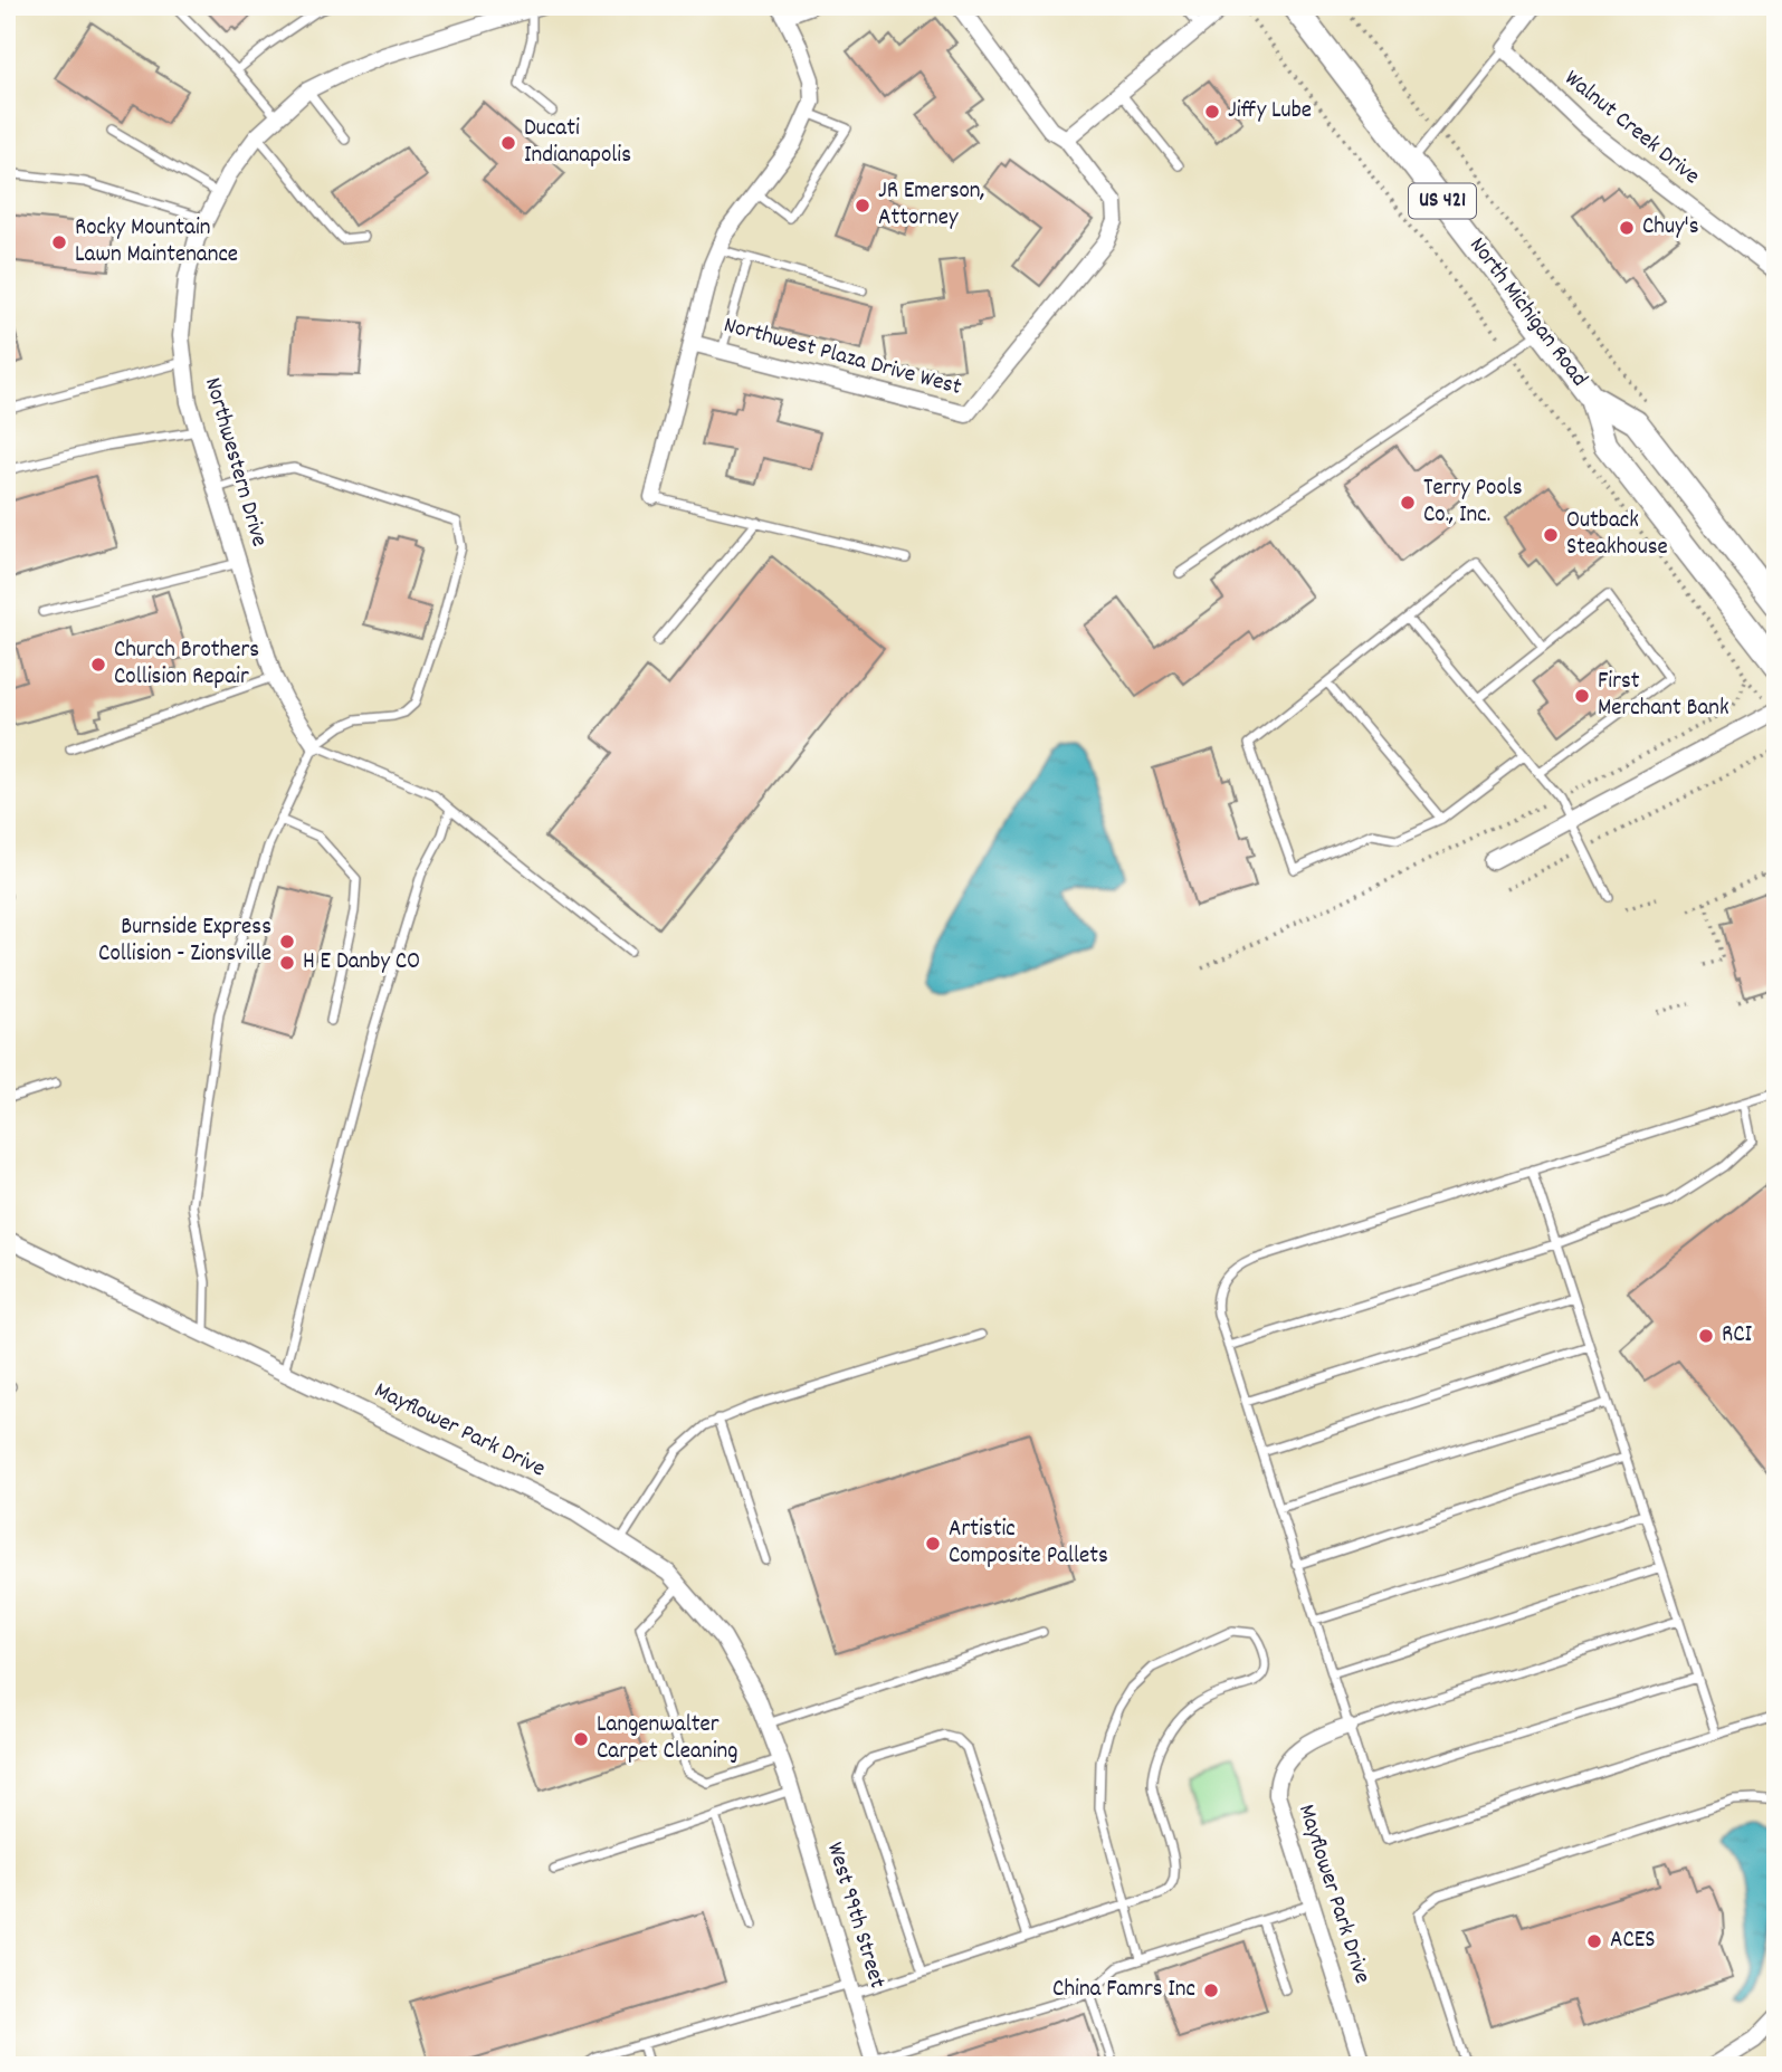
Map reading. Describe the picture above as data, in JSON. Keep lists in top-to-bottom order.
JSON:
{
  "streets": {
    "main road": ["US 421", "North Michigan Road"],
    "street": [
      "Walnut Creek Drive",
      "Northwest Plaza Drive West",
      "Northwestern Drive",
      "Mayflower Park Drive",
      "West 99th Street"
    ]
  },
  "crossings": [
    ["Mayflower Park Drive", "West 99th Street"]
  ],
  "places": [
    "Jiffy Lube",
    "Ducati Indianapolis",
    "JR Emerson, Attorney",
    "Chuy's",
    "Rocky Mountain Lawn Maintenance",
    "Terry Pools Co., Inc.",
    "Outback Steakhouse",
    "Church Brothers Collision Repair",
    "First Merchant Bank",
    "Burnside Express Collision - Zionsville",
    "H E Danby CO",
    "RCI",
    "Artistic Composite Pallets",
    "Langenwalter Carpet Cleaning",
    "ACES",
    "China Famrs Inc"
  ]
}
